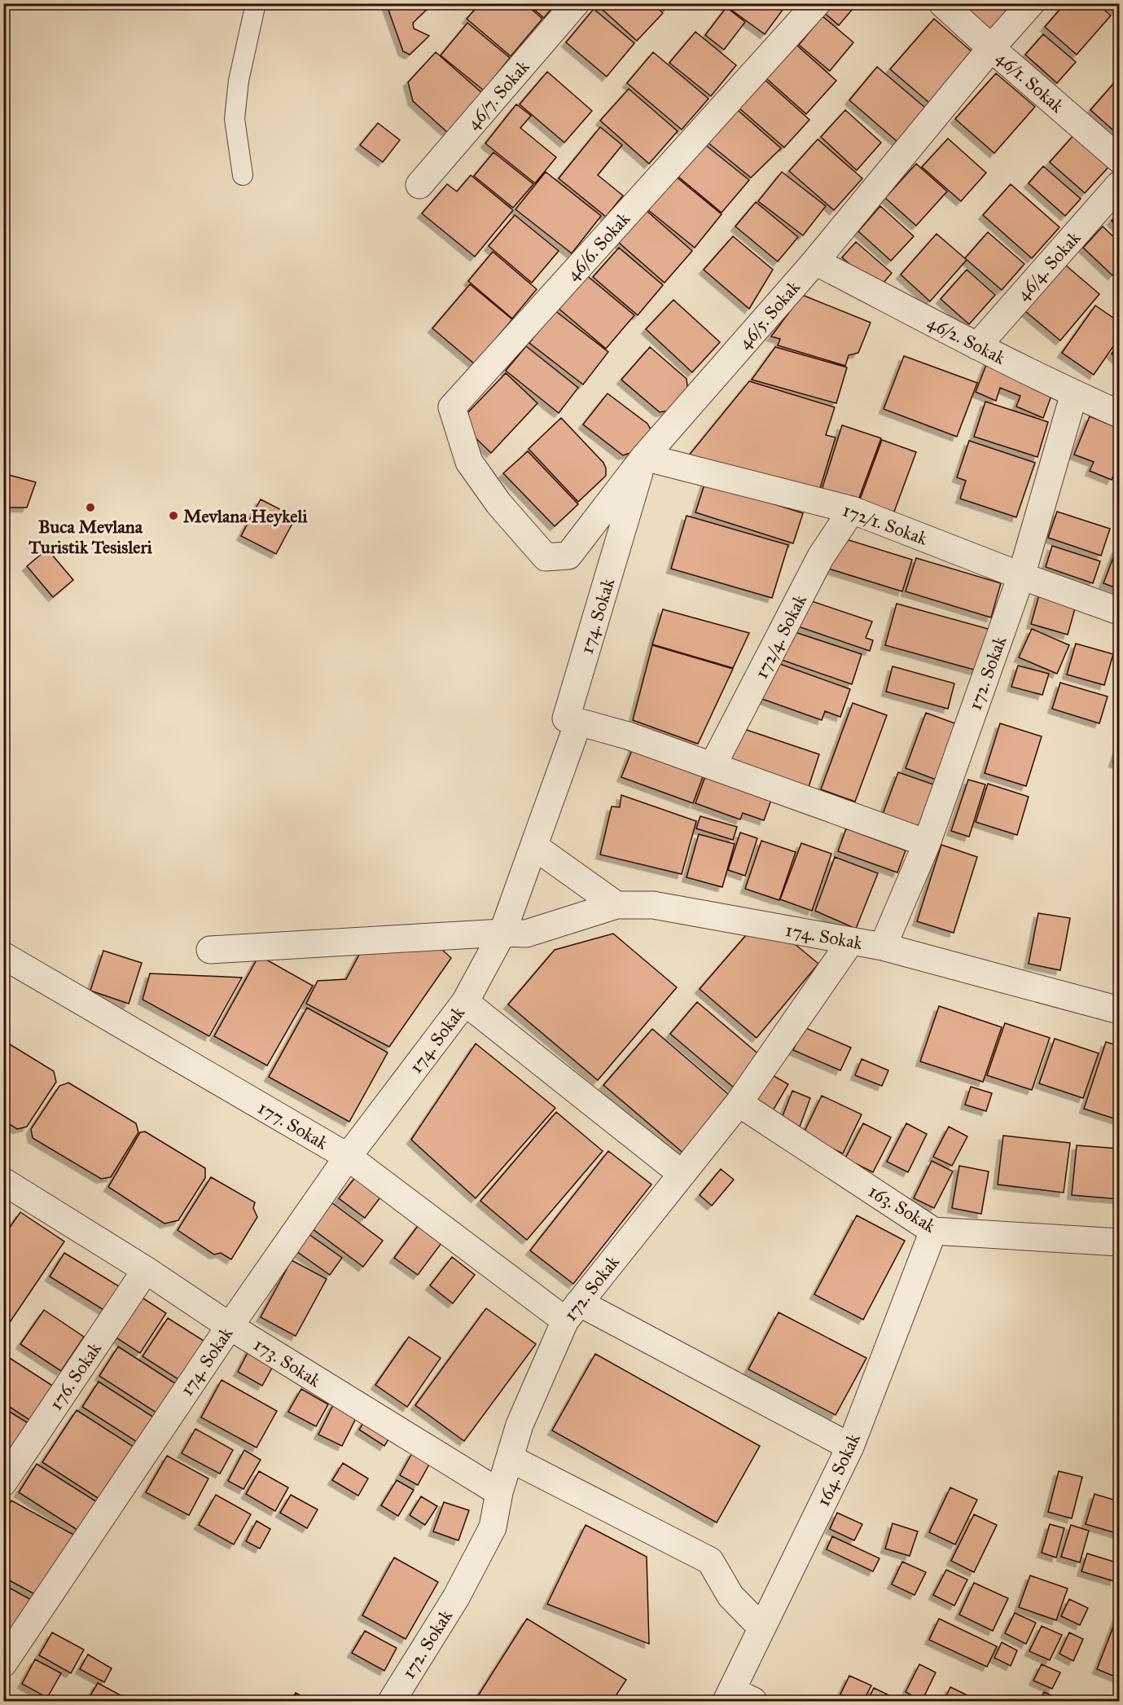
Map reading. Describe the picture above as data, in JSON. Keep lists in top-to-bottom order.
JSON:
{
  "streets": {
    "street": [
      "46/1. Sokak",
      "46/7. Sokak",
      "46/6. Sokak",
      "46/4. Sokak",
      "46/5. Sokak",
      "46/2. Sokak",
      "172/1. Sokak",
      "174. Sokak",
      "172/4. Sokak",
      "172. Sokak",
      "177. Sokak",
      "163. Sokak",
      "173. Sokak",
      "176. Sokak",
      "164. Sokak"
    ]
  },
  "crossings": [
    ["46/1. Sokak", "46/5. Sokak"],
    ["46/6. Sokak", "46/5. Sokak"],
    ["46/4. Sokak", "46/2. Sokak"],
    ["46/5. Sokak", "46/2. Sokak"],
    ["46/5. Sokak", "172/1. Sokak"],
    ["46/5. Sokak", "174. Sokak"],
    ["46/2. Sokak", "172. Sokak"],
    ["172/1. Sokak", "174. Sokak"],
    ["172/1. Sokak", "172/4. Sokak"],
    ["172/1. Sokak", "172. Sokak"],
    ["174. Sokak", "172. Sokak"],
    ["174. Sokak", "177. Sokak"],
    ["174. Sokak", "173. Sokak"],
    ["172. Sokak", "177. Sokak"],
    ["172. Sokak", "163. Sokak"],
    ["172. Sokak", "173. Sokak"],
    ["177. Sokak", "164. Sokak"],
    ["163. Sokak", "164. Sokak"],
    ["173. Sokak", "176. Sokak"]
  ],
  "places": ["Buca Mevlana Turistik Tesisleri", "Mevlana Heykeli"]
}
